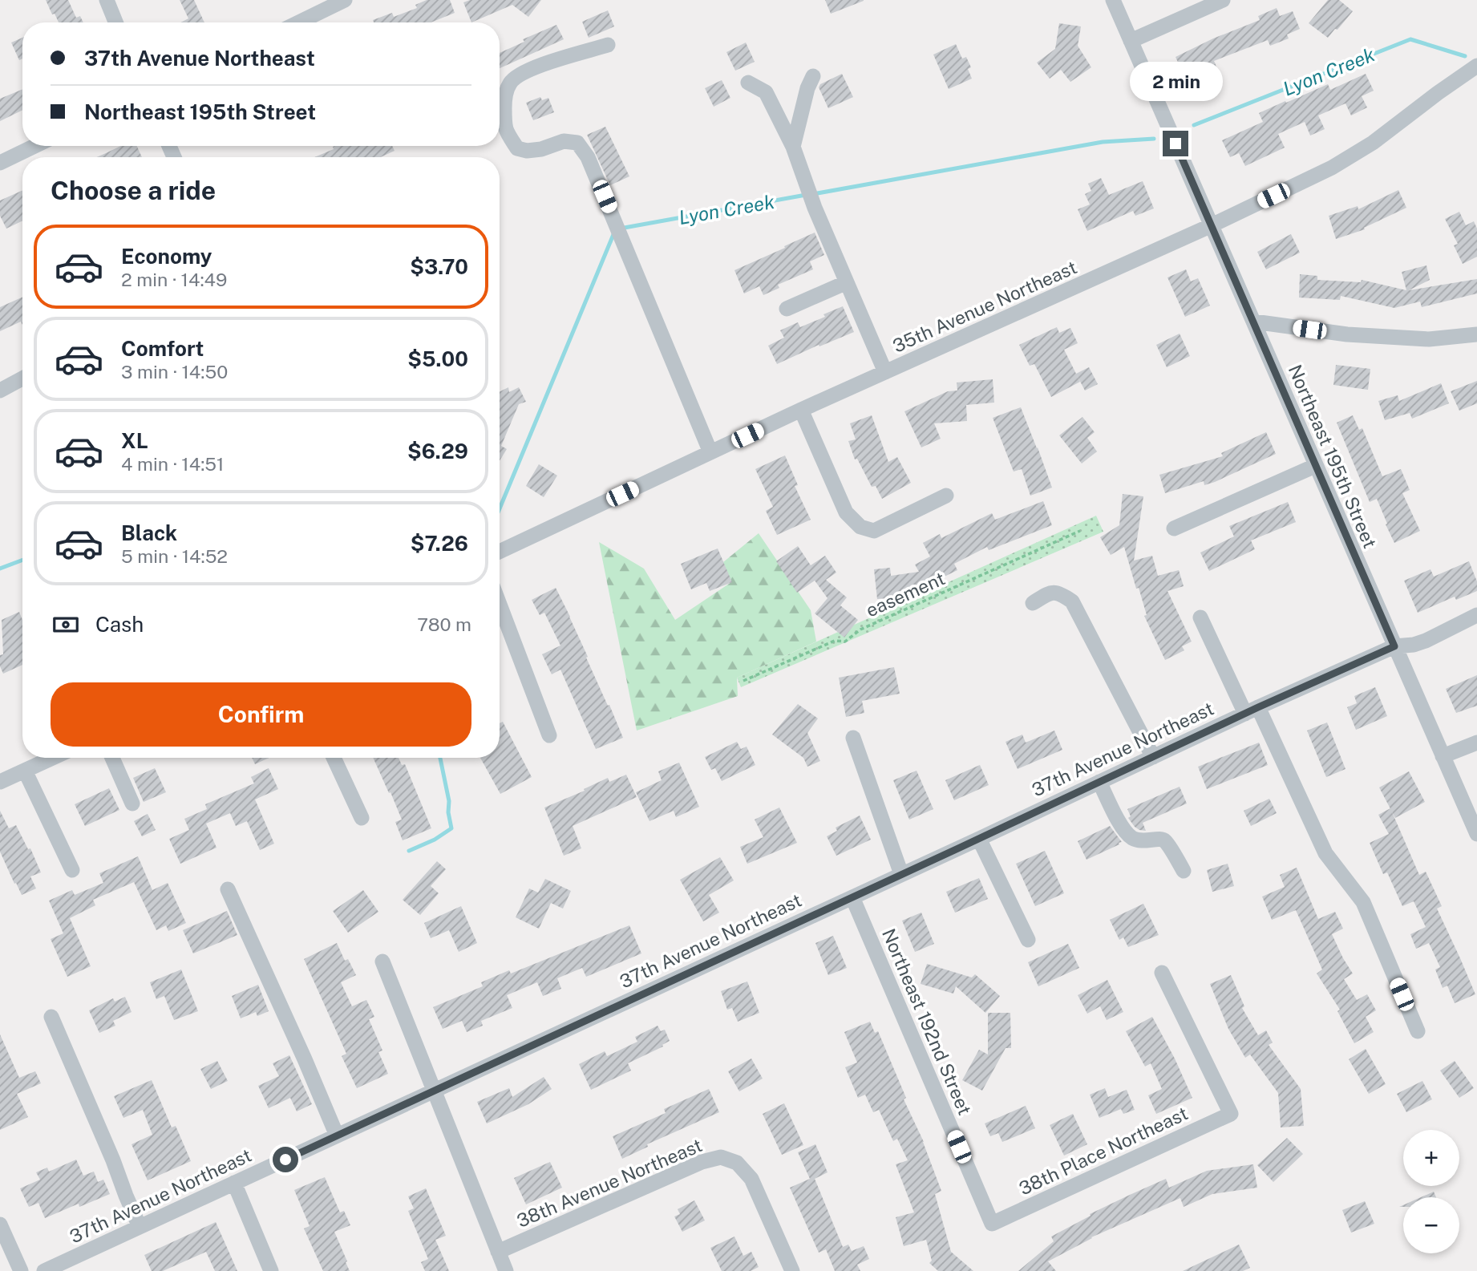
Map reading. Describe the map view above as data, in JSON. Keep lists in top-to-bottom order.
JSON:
{
  "streets": {
    "street": [
      "35th Avenue Northeast",
      "Northeast 195th Street",
      "37th Avenue Northeast",
      "Northeast 192nd Street",
      "38th Place Northeast",
      "38th Avenue Northeast"
    ],
    "path": ["easement"]
  },
  "crossings": [
    ["35th Avenue Northeast", "Northeast 195th Street"],
    ["Northeast 195th Street", "37th Avenue Northeast"],
    ["37th Avenue Northeast", "Northeast 192nd Street"],
    ["Northeast 192nd Street", "38th Place Northeast"]
  ],
  "water": ["Lyon Creek"],
  "page": {
    "banner": ["37th Avenue Northeast", "Northeast 195th Street"],
    "bubble": "2 min",
    "heading": "Choose a ride",
    "list": [
      {
        "name": "Economy",
        "note": "2 min · 14:49",
        "value": "$3.70"
      },
      {
        "name": "Comfort",
        "note": "3 min · 14:50",
        "value": "$5.00"
      },
      {
        "name": "XL",
        "note": "4 min · 14:51",
        "value": "$6.29"
      },
      {
        "name": "Black",
        "note": "5 min · 14:52",
        "value": "$7.26"
      }
    ],
    "pay": ["Cash", "780 m"],
    "buttons": "Confirm",
    "map_buttons": ["+", "−"]
  }
}
